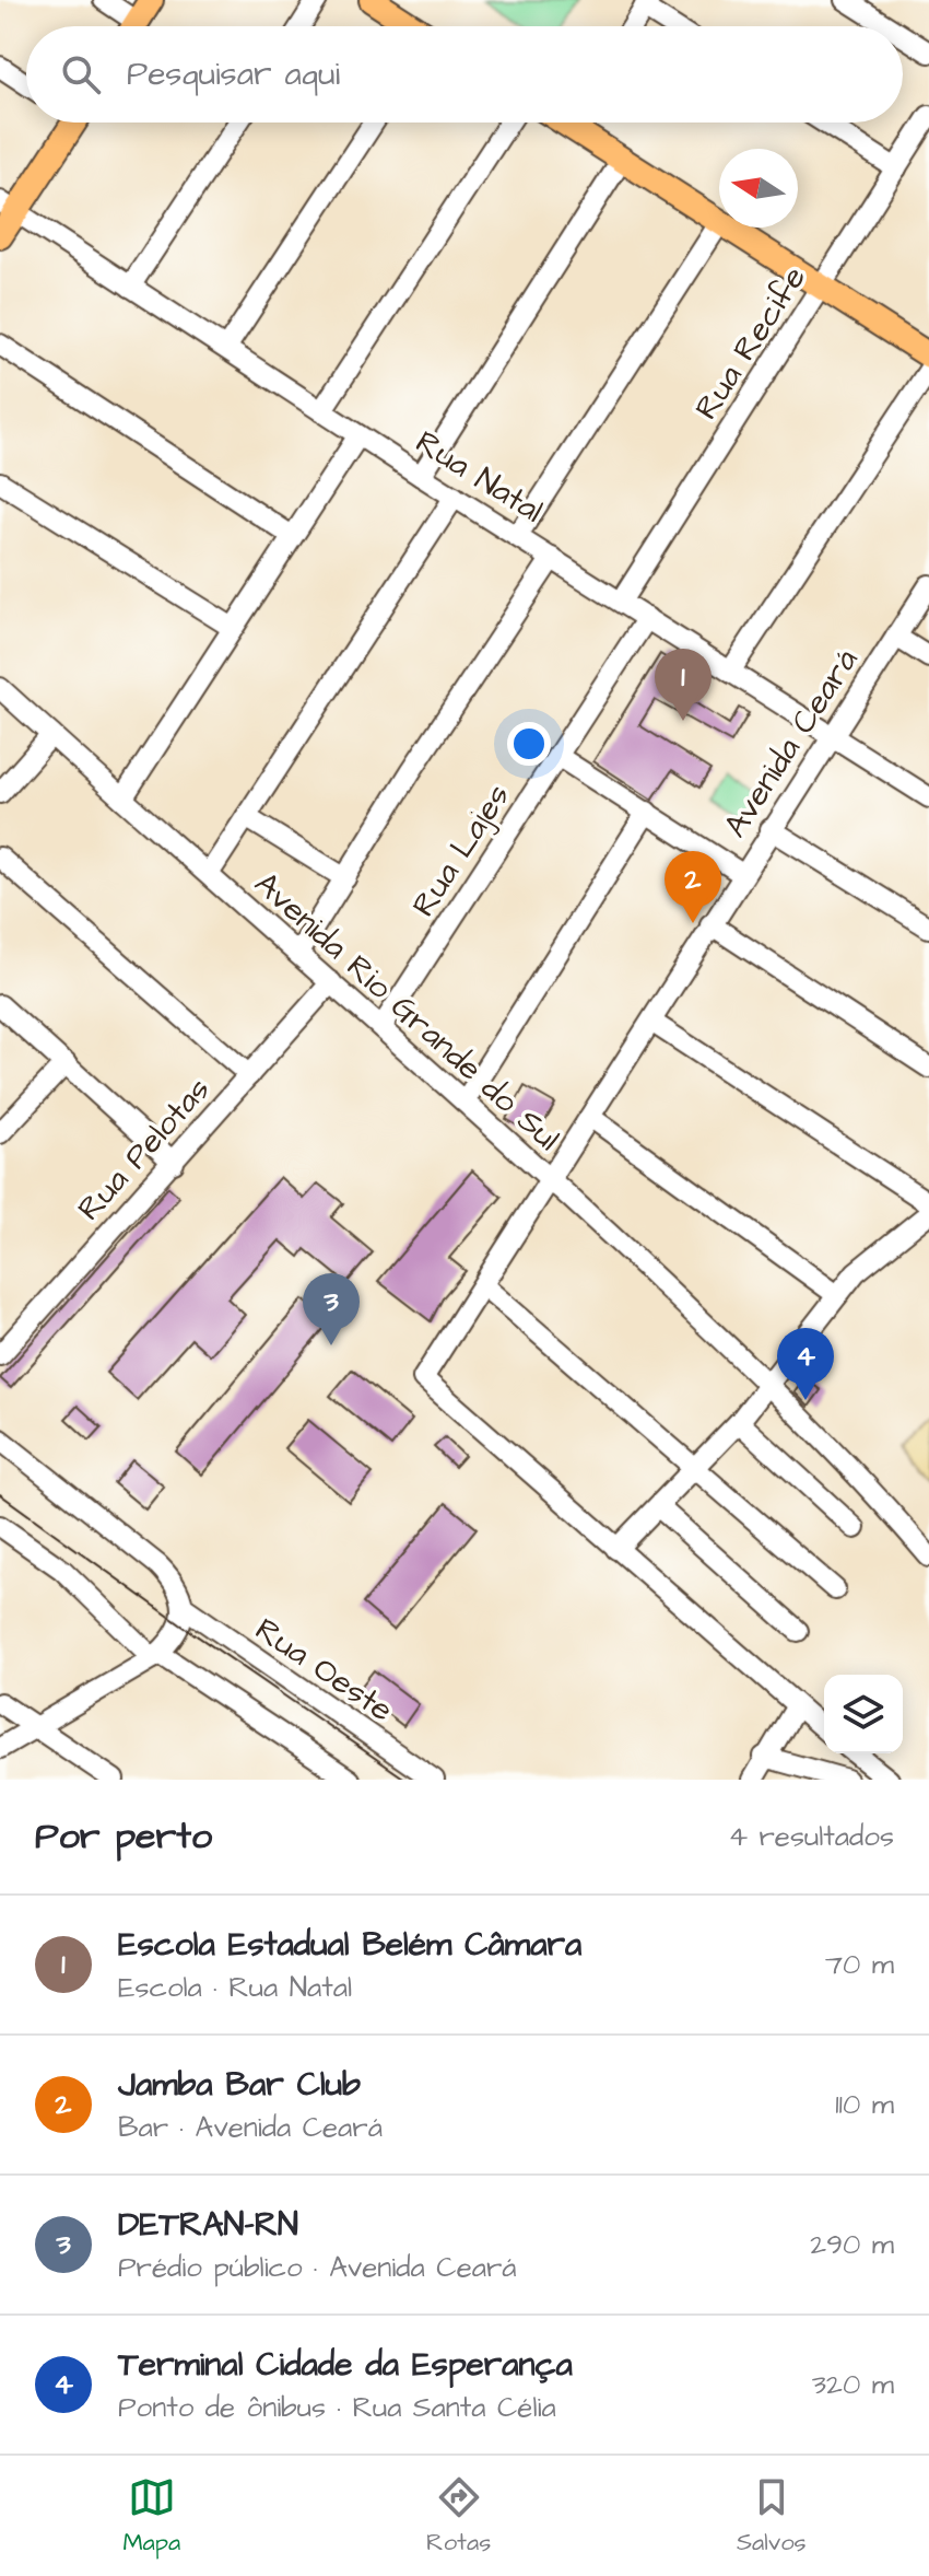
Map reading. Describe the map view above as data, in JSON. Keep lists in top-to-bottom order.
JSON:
{
  "streets": {
    "street": [
      "Rua Recife",
      "Rua Natal",
      "Avenida Ceará",
      "Rua Lajes",
      "Avenida Rio Grande do Sul",
      "Rua Pelotas",
      "Rua Oeste"
    ]
  },
  "crossings": [
    ["Rua Recife", "Rua Natal"],
    ["Rua Natal", "Avenida Ceará"],
    ["Rua Natal", "Rua Lajes"],
    ["Avenida Ceará", "Avenida Rio Grande do Sul"],
    ["Rua Lajes", "Avenida Rio Grande do Sul"],
    ["Avenida Rio Grande do Sul", "Rua Pelotas"]
  ],
  "north": "left",
  "page": {
    "search": "Pesquisar aqui",
    "pins": [
      "1",
      "2",
      "3",
      "4"
    ],
    "heading": ["Por perto", "4 resultados"],
    "list": [
      {
        "mark": "1",
        "name": "Escola Estadual Belém Câmara",
        "note": "Escola · Rua Natal",
        "value": "70 m"
      },
      {
        "mark": "2",
        "name": "Jamba Bar Club",
        "note": "Bar · Avenida Ceará",
        "value": "110 m"
      },
      {
        "mark": "3",
        "name": "DETRAN-RN",
        "note": "Prédio público · Avenida Ceará",
        "value": "290 m"
      },
      {
        "mark": "4",
        "name": "Terminal Cidade da Esperança",
        "note": "Ponto de ônibus · Rua Santa Célia",
        "value": "320 m"
      }
    ],
    "nav": ["Mapa", "Rotas", "Salvos"]
  }
}
